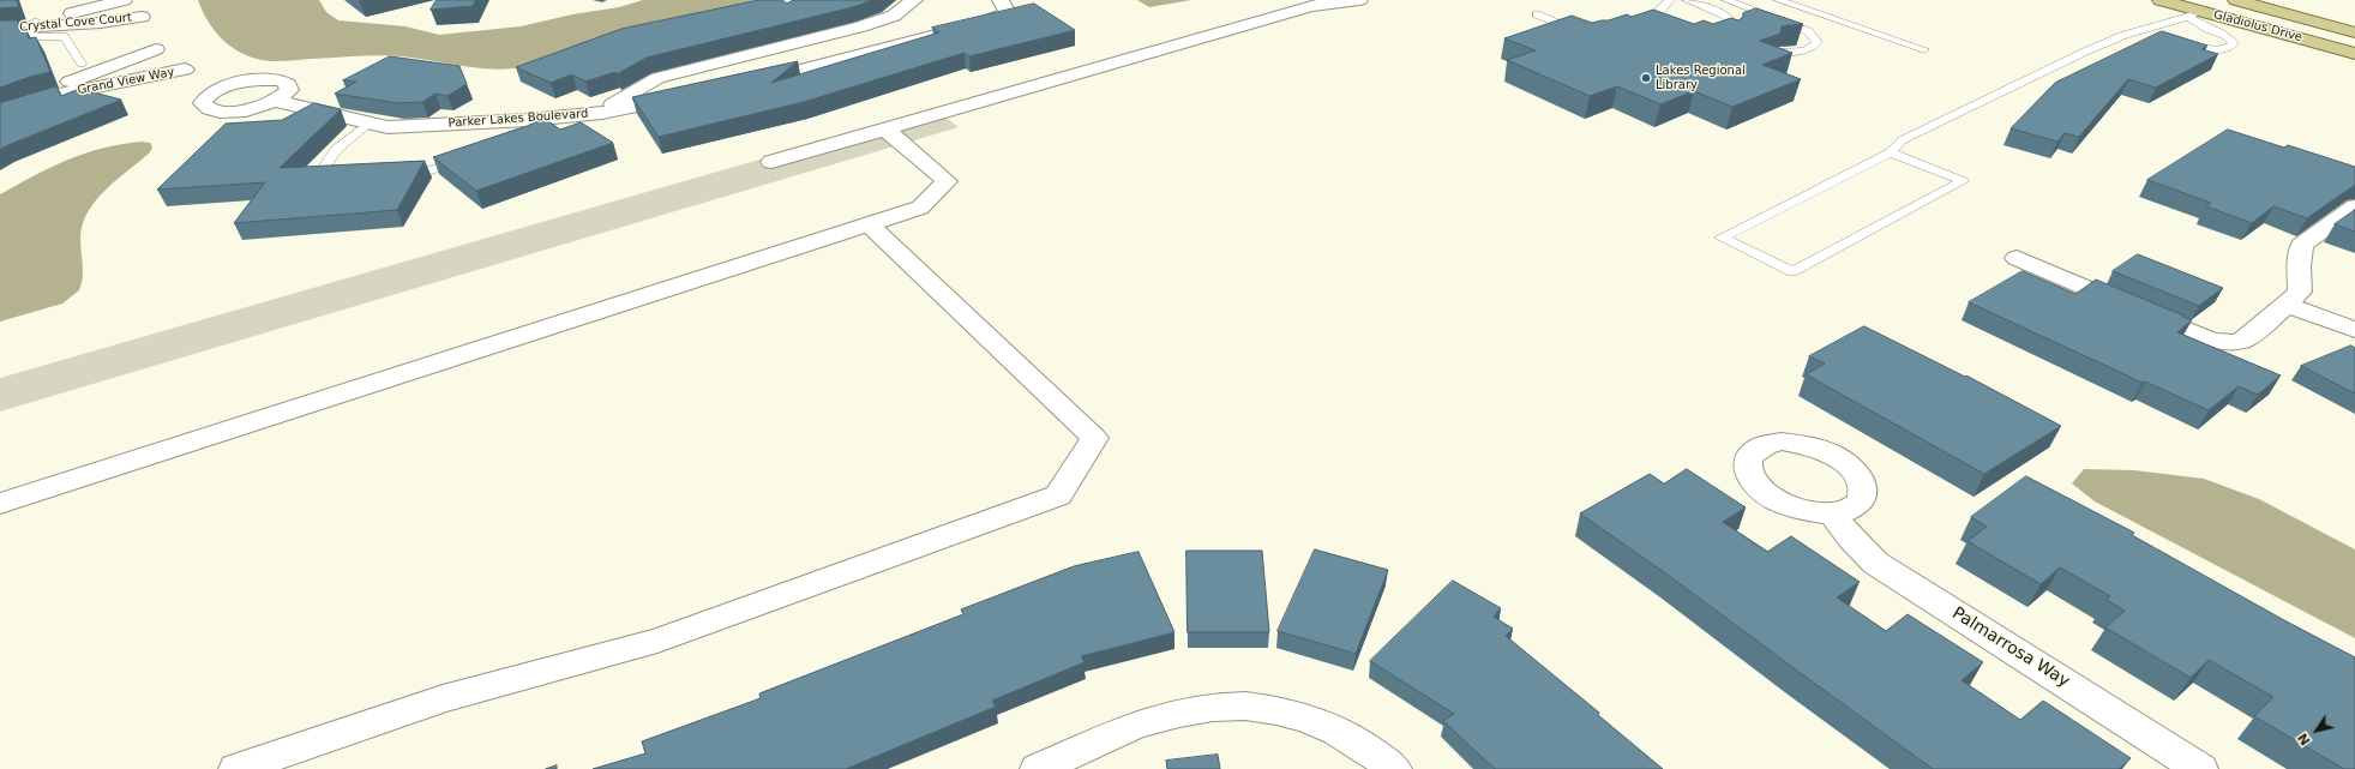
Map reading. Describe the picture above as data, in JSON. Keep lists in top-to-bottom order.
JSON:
{
  "streets": {
    "main road": ["Gladiolus Drive"],
    "street": [
      "Crystal Cove Court",
      "Grand View Way",
      "Parker Lakes Boulevard",
      "Palmarrosa Way"
    ]
  },
  "places": ["Lakes Regional Library"],
  "north": "bottom left"
}
